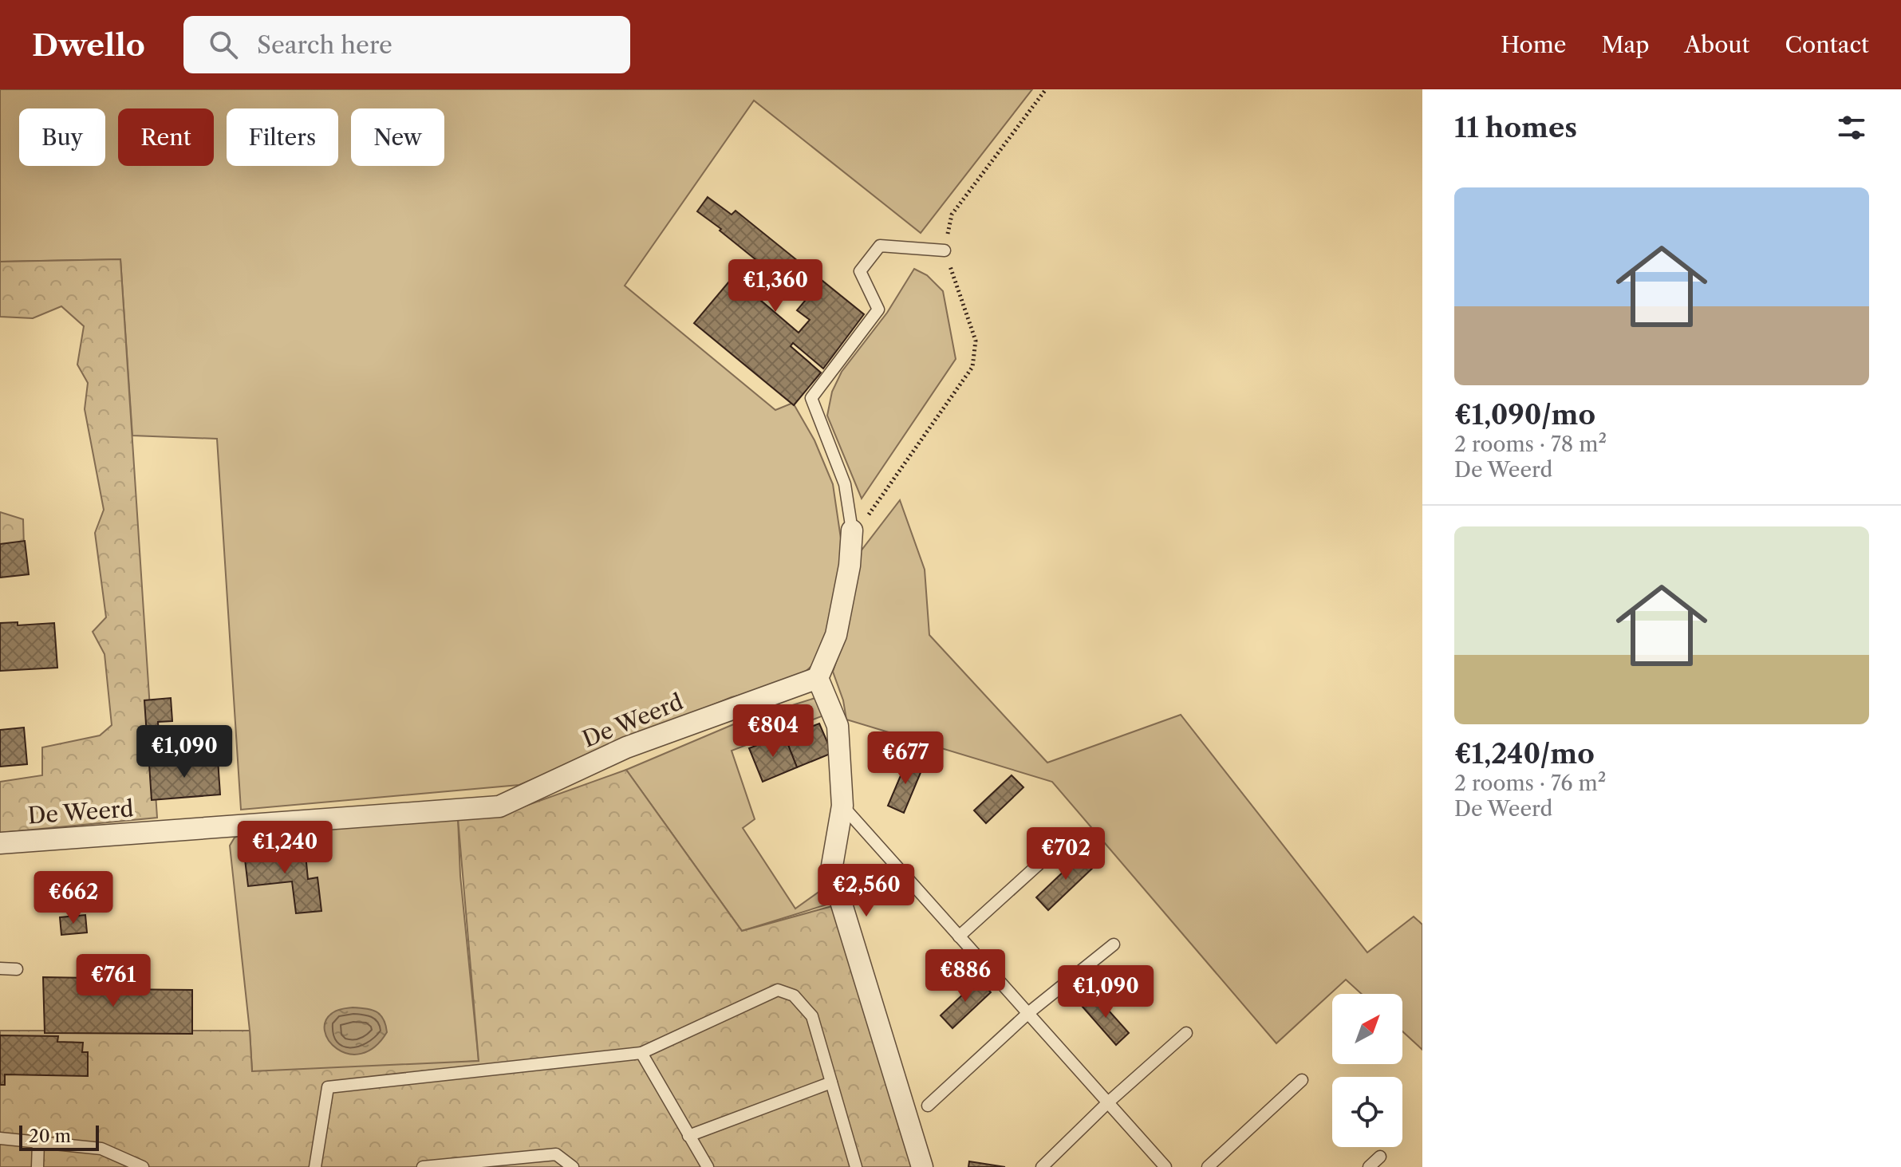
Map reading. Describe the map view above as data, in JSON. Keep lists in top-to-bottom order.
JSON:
{
  "streets": {
    "street": ["De Weerd"]
  },
  "scale_bar": "20 m",
  "north": "top right",
  "page": {
    "header": "Dwello",
    "search": "Search here",
    "nav": [
      "Home",
      "Map",
      "About",
      "Contact"
    ],
    "heading": "11 homes",
    "chip": [
      "Buy",
      "Rent",
      "Filters",
      "New"
    ],
    "list": [
      {
        "name": "€1,090/mo",
        "note": "2 rooms · 78 m² · De Weerd"
      },
      {
        "name": "€1,240/mo",
        "note": "2 rooms · 76 m² · De Weerd"
      }
    ],
    "price": [
      "€1,360",
      "€804",
      "€1,090",
      "€677",
      "€1,240",
      "€702",
      "€2,560",
      "€662",
      "€886",
      "€761",
      "€1,090"
    ],
    "scale": "20 m"
  }
}
